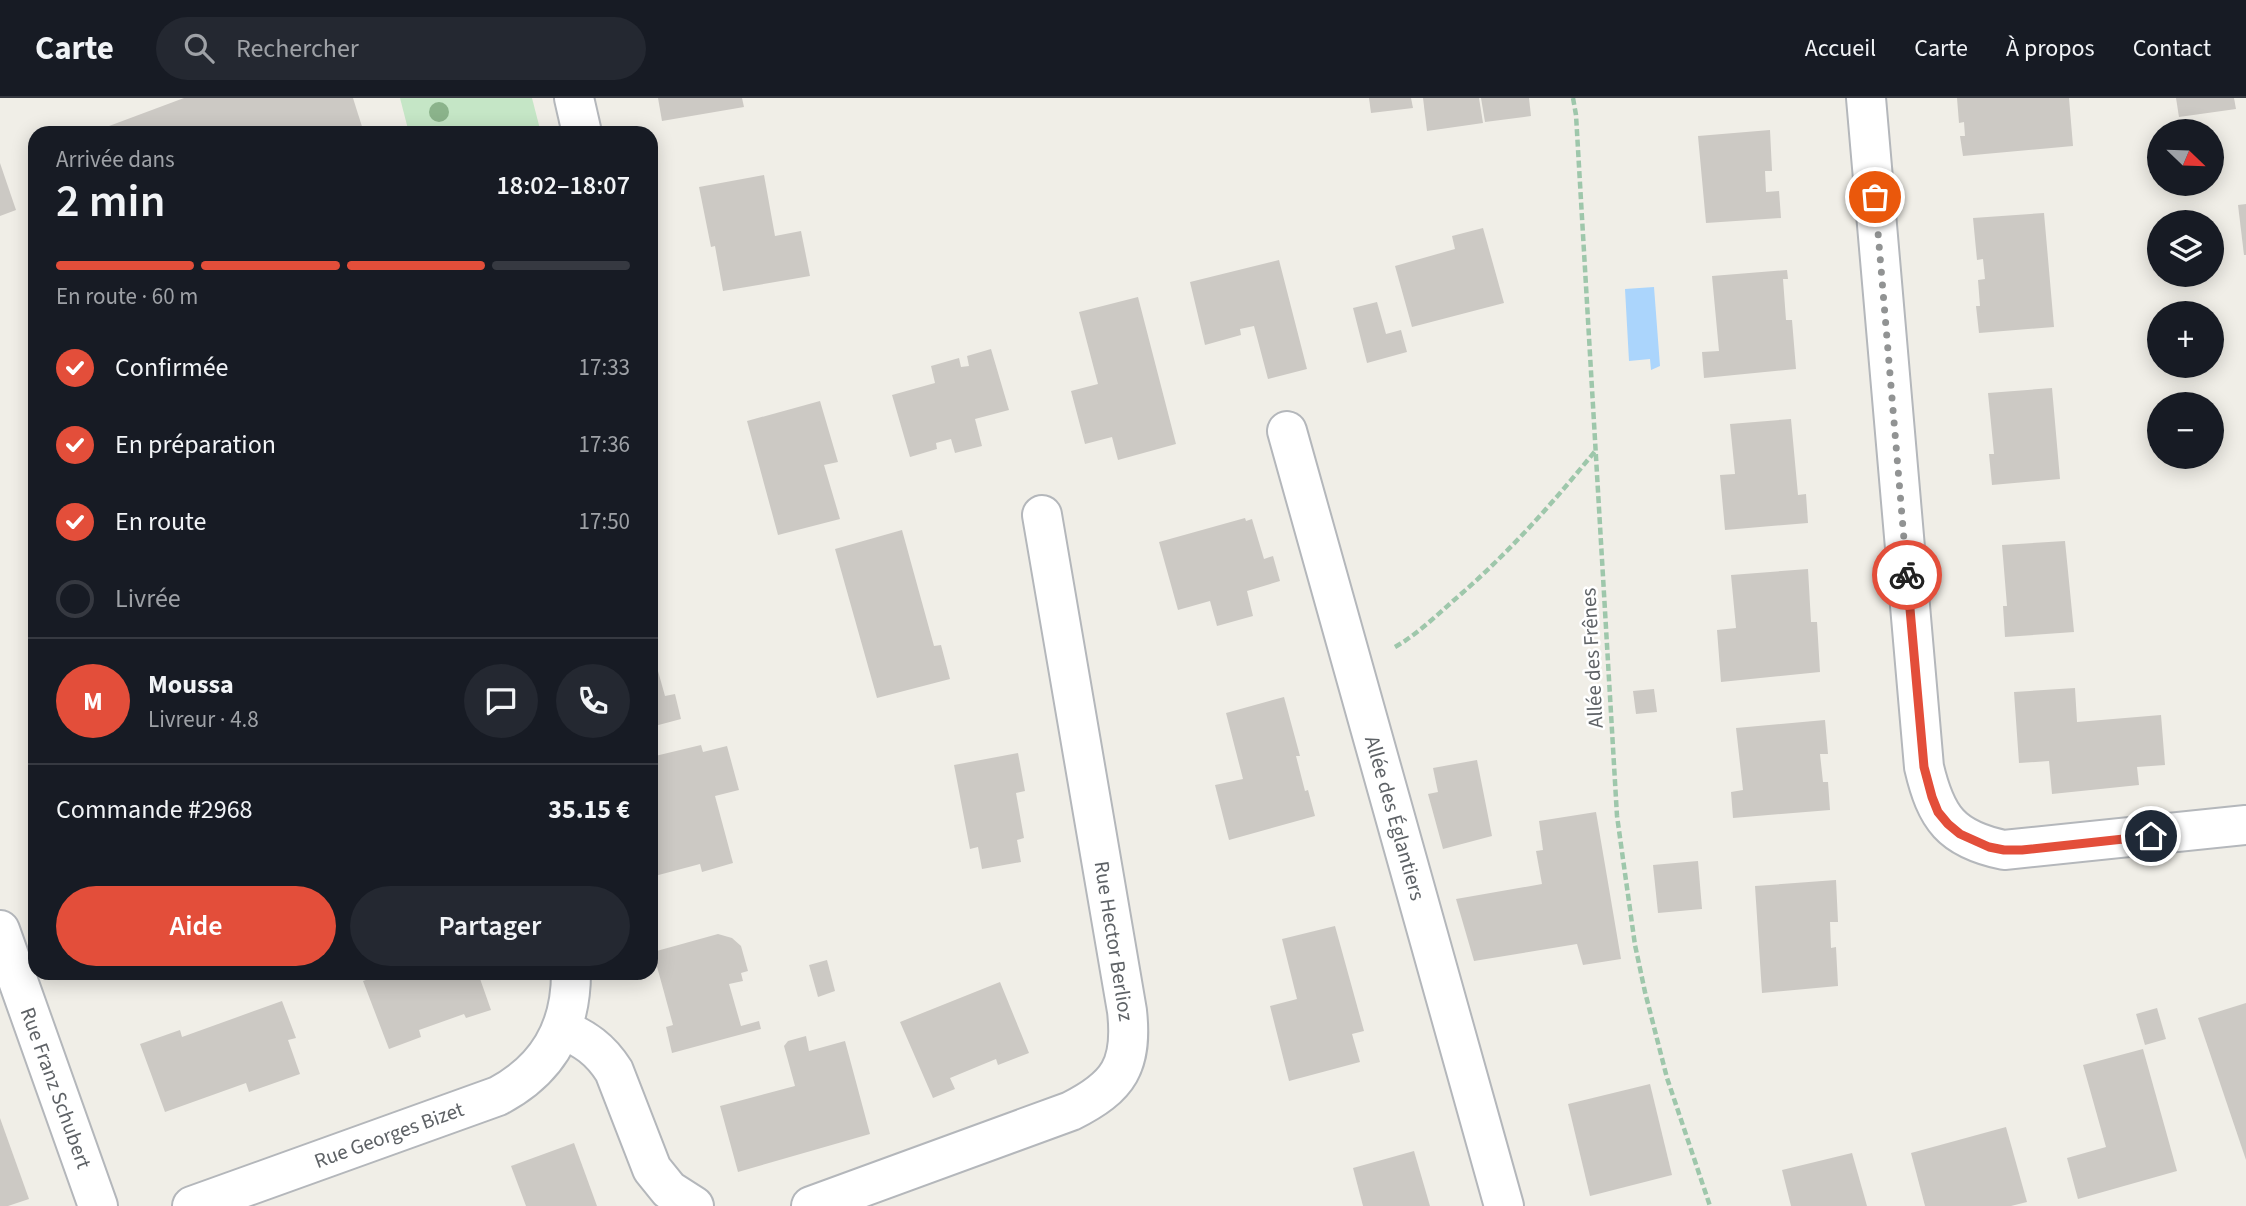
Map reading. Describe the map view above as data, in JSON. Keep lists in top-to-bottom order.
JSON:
{
  "streets": {
    "street": [
      "Allée des Églantiers",
      "Rue Hector Berlioz",
      "Rue Franz Schubert",
      "Rue Georges Bizet"
    ],
    "path": ["Allée des Frênes"]
  },
  "north": "bottom right",
  "page": {
    "header": "Carte",
    "search": "Rechercher",
    "nav": [
      "Accueil",
      "Carte",
      "À propos",
      "Contact"
    ],
    "map_buttons": ["+", "−"],
    "heading": ["2 min", "Arrivée dans", "18:02–18:07"],
    "panel": [
      "Moussa",
      "Livreur · 4.8",
      "Commande #2968",
      "35.15 €"
    ],
    "bar": "En route · 60 m",
    "list": [
      ["Confirmée", "17:33"],
      ["En préparation", "17:36"],
      ["En route", "17:50"],
      "Livrée"
    ],
    "round": "M",
    "buttons": ["Aide", "Partager"]
  }
}
